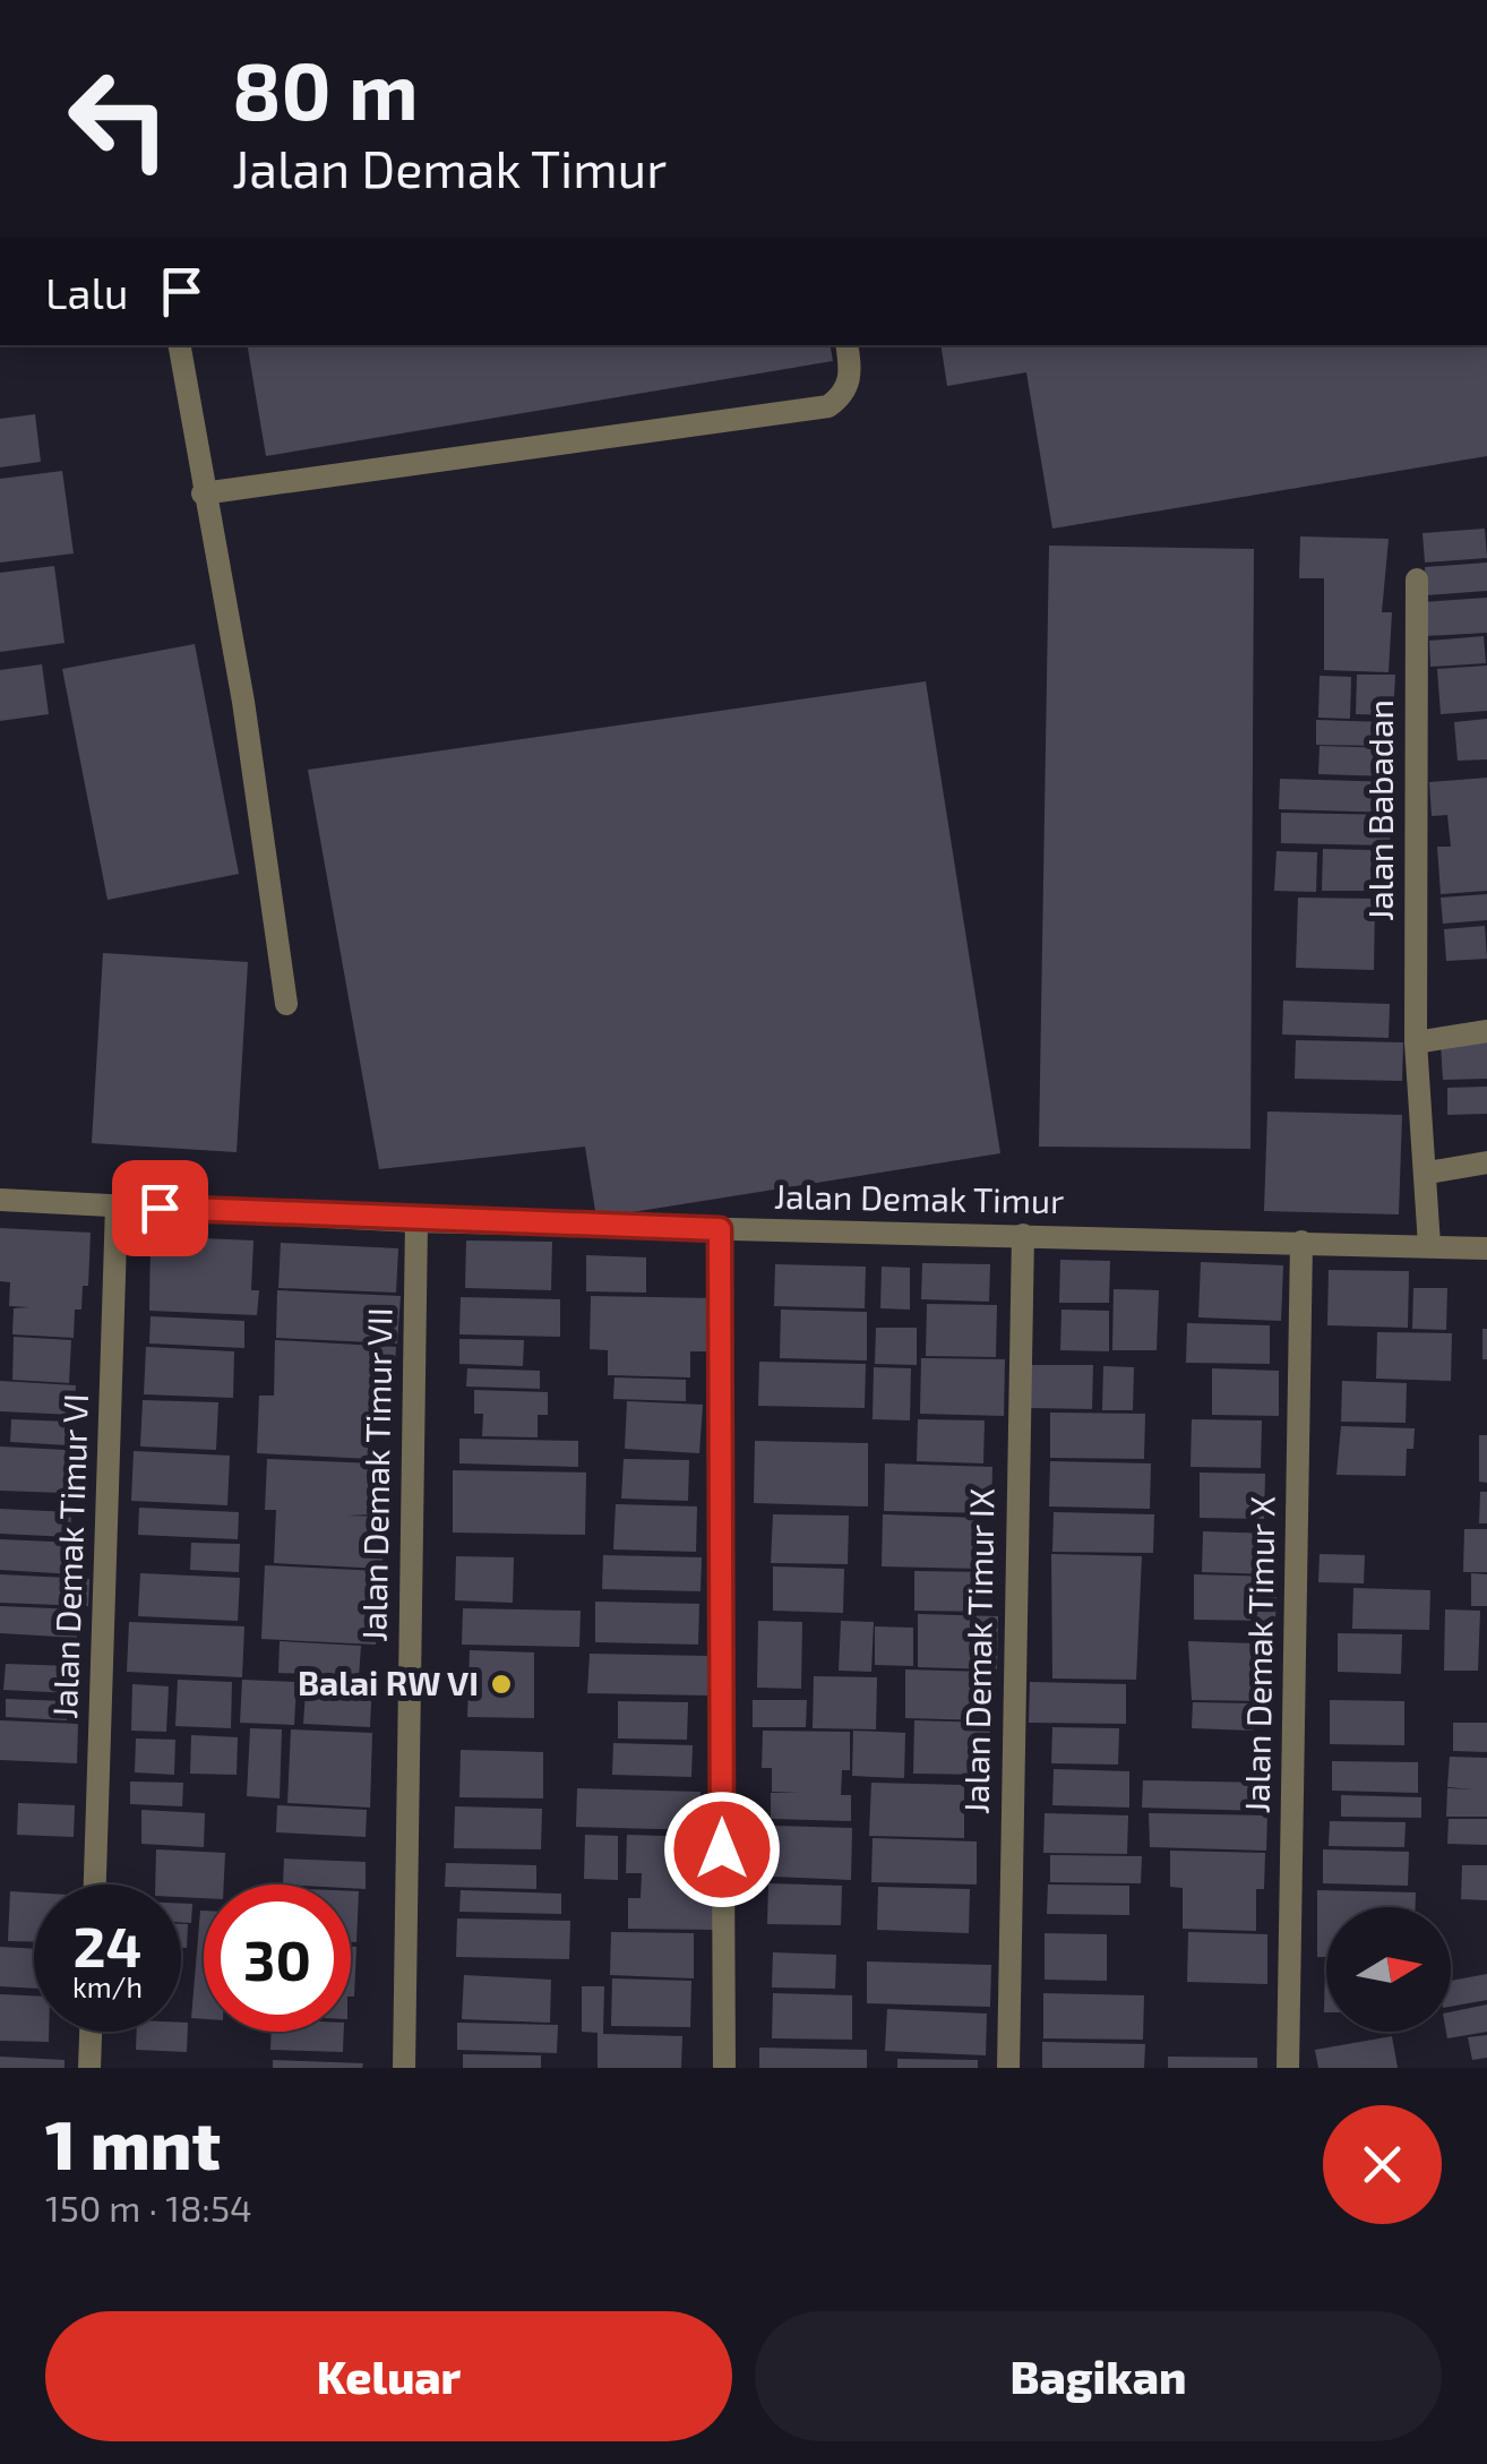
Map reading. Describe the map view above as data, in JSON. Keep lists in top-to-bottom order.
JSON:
{
  "streets": {
    "street": [
      "Jalan Babadan",
      "Jalan Demak Timur",
      "Jalan Demak Timur VII",
      "Jalan Demak Timur VI",
      "Jalan Demak Timur IX",
      "Jalan Demak Timur X"
    ]
  },
  "crossings": [
    ["Jalan Babadan", "Jalan Demak Timur"],
    ["Jalan Demak Timur", "Jalan Demak Timur VII"],
    ["Jalan Demak Timur", "Jalan Demak Timur VI"],
    ["Jalan Demak Timur", "Jalan Demak Timur IX"],
    ["Jalan Demak Timur", "Jalan Demak Timur X"]
  ],
  "places": ["Balai RW VI"],
  "north": "right",
  "page": {
    "turn": ["80 m", "Jalan Demak Timur"],
    "then": "Lalu",
    "speed": "24 km/h",
    "limit": "30",
    "heading": ["1 mnt", "150 m · 18:54"],
    "buttons": ["Keluar", "Bagikan"]
  }
}
